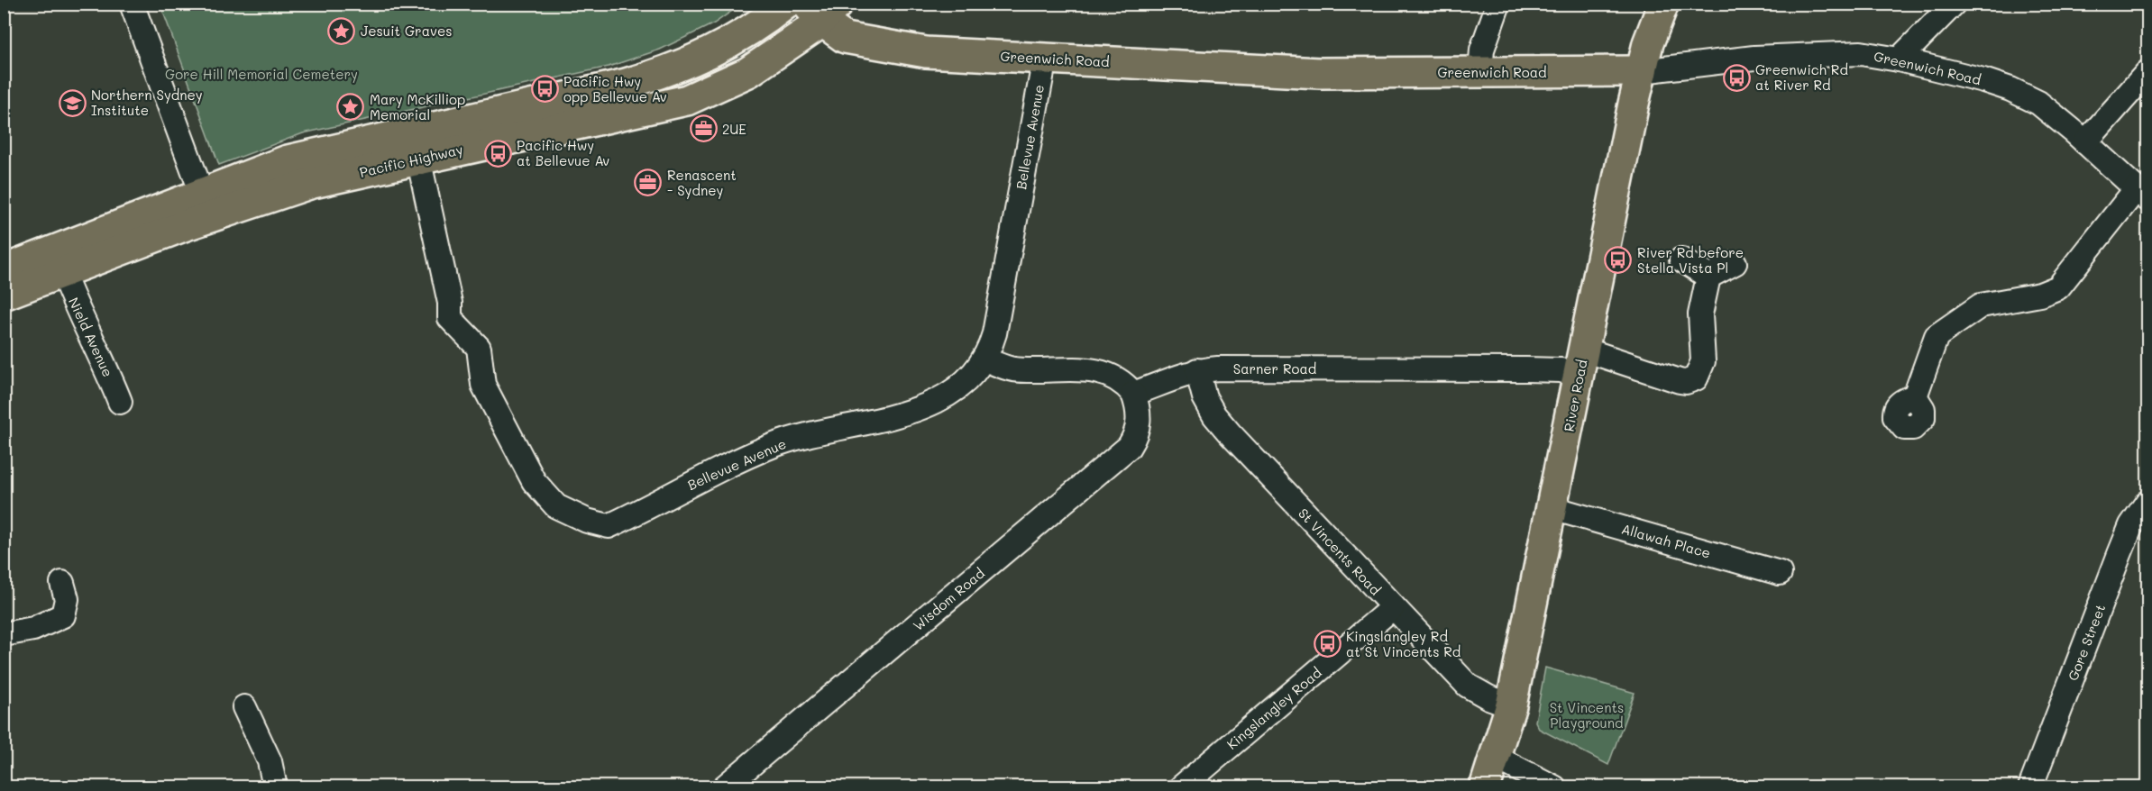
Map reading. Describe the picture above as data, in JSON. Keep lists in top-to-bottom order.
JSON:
{
  "streets": {
    "main road": ["Greenwich Road", "Pacific Highway", "River Road"],
    "street": [
      "Bellevue Avenue",
      "Nield Avenue",
      "Sarner Road",
      "Allawah Place",
      "St Vincents Road",
      "Wisdom Road",
      "Gore Street",
      "Kingslangley Road"
    ]
  },
  "crossings": [
    ["Greenwich Road", "Bellevue Avenue"],
    ["Greenwich Road", "Pacific Highway"],
    ["Greenwich Road", "River Road"],
    ["Bellevue Avenue", "Pacific Highway"],
    ["Pacific Highway", "Nield Avenue"],
    ["Sarner Road", "River Road"],
    ["Sarner Road", "St Vincents Road"],
    ["Sarner Road", "Wisdom Road"],
    ["River Road", "Allawah Place"],
    ["River Road", "St Vincents Road"],
    ["St Vincents Road", "Kingslangley Road"]
  ],
  "parks": ["Gore Hill Memorial Cemetery", "St Vincents Playground"],
  "places": {
    "place": ["Jesuit Graves", "Mary McKilliop Memorial"],
    "bus stop": [
      "Greenwich Rd at River Rd",
      "Pacific Hwy opp Bellevue Av",
      "Pacific Hwy at Bellevue Av",
      "River Rd before Stella Vista Pl",
      "Kingslangley Rd at St Vincents Rd"
    ],
    "school or university": ["Northern Sydney Institute"],
    "office": ["2UE", "Renascent - Sydney"]
  }
}
